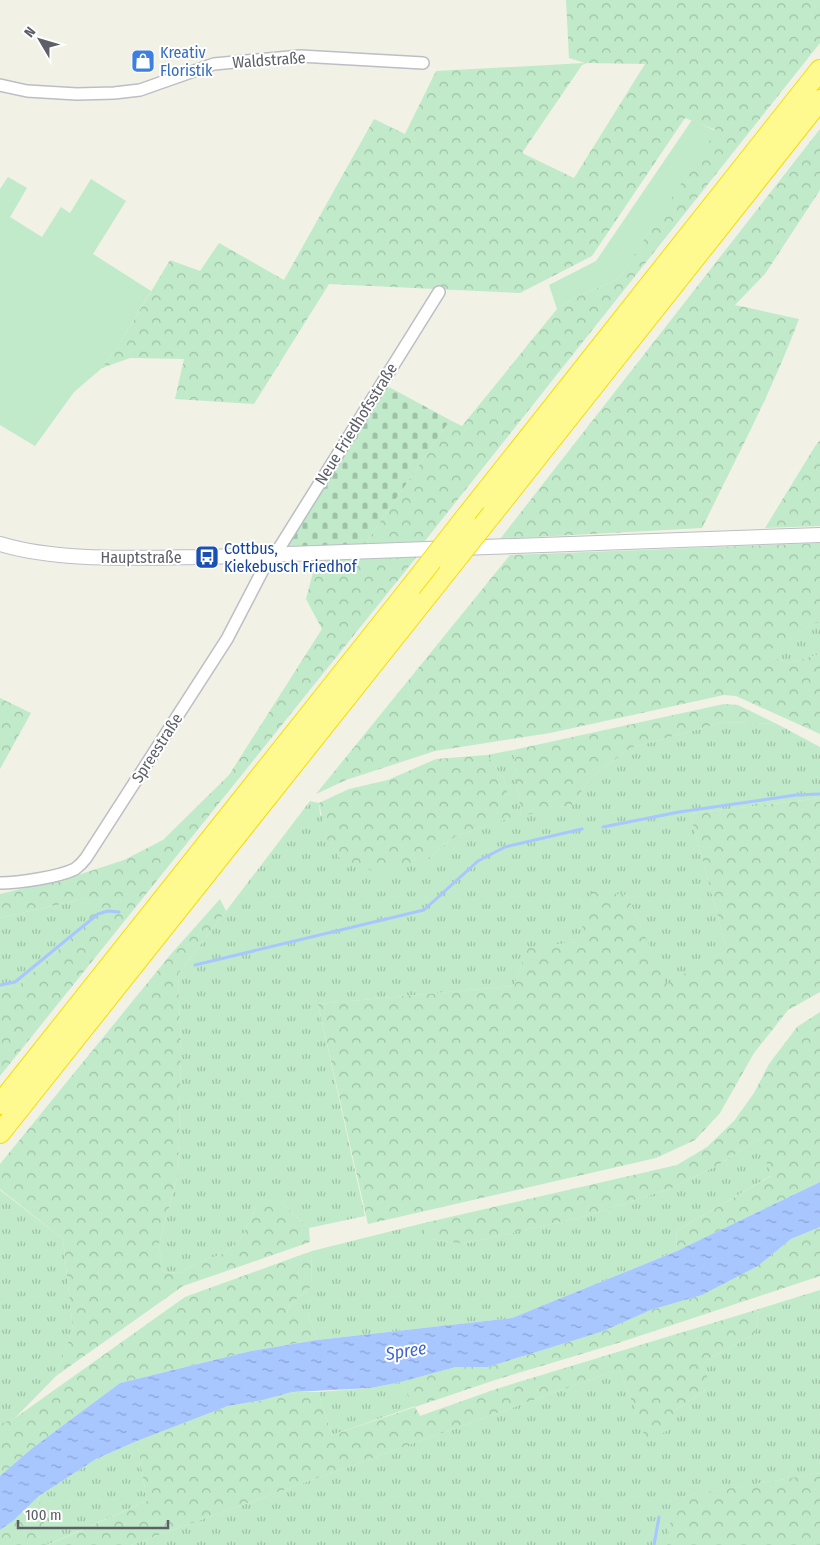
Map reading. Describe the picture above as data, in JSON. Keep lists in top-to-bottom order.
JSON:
{
  "streets": {
    "street": [
      "Waldstraße",
      "Neue Friedhofsstraße",
      "Hauptstraße",
      "Spreestraße"
    ]
  },
  "crossings": [
    ["Neue Friedhofsstraße", "Hauptstraße"],
    ["Neue Friedhofsstraße", "Spreestraße"],
    ["Hauptstraße", "Spreestraße"]
  ],
  "water": ["Spree"],
  "places": {
    "shop": ["Kreativ Floristik"],
    "bus stop": ["Cottbus, Kiekebusch Friedhof"]
  },
  "scale_bar": "100 m",
  "north": "top left"
}
